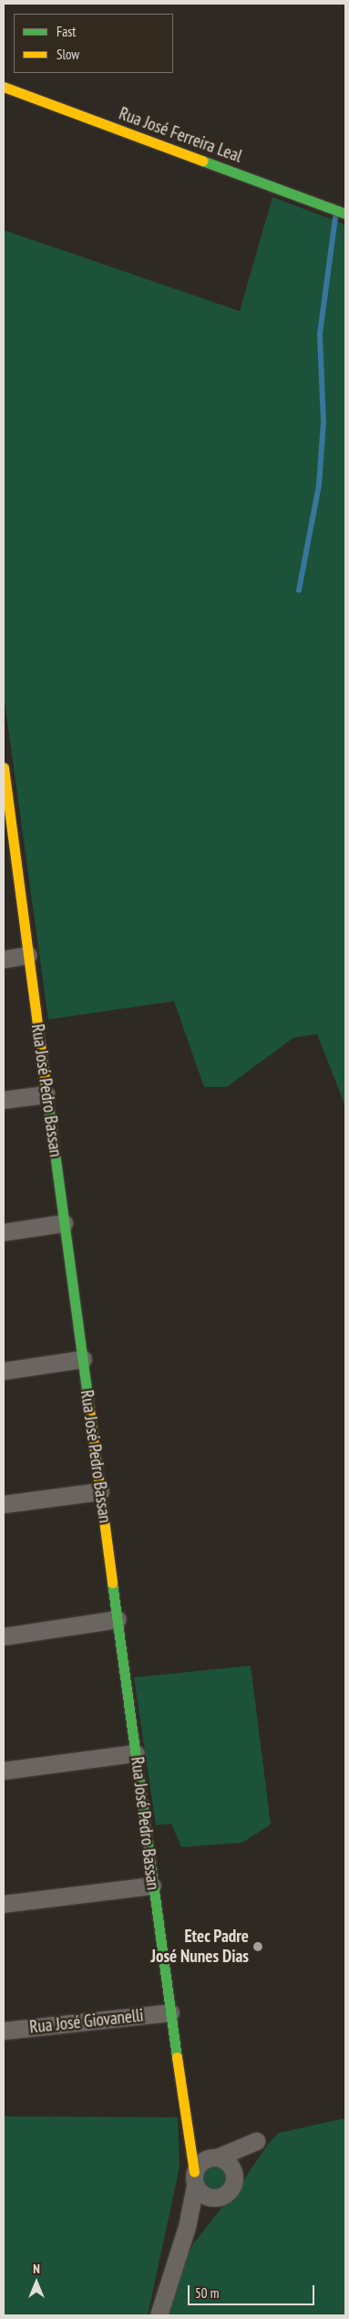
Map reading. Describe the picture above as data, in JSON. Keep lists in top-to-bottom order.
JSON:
{
  "streets": {
    "street": ["Rua José Ferreira Leal", "Rua José Pedro Bassan", "Rua José Giovanelli"]
  },
  "crossings": [
    ["Rua José Pedro Bassan", "Rua José Giovanelli"]
  ],
  "places": ["Etec Padre José Nunes Dias"],
  "legend": ["Fast", "Slow"],
  "scale_bar": "50 m",
  "north": "top"
}
